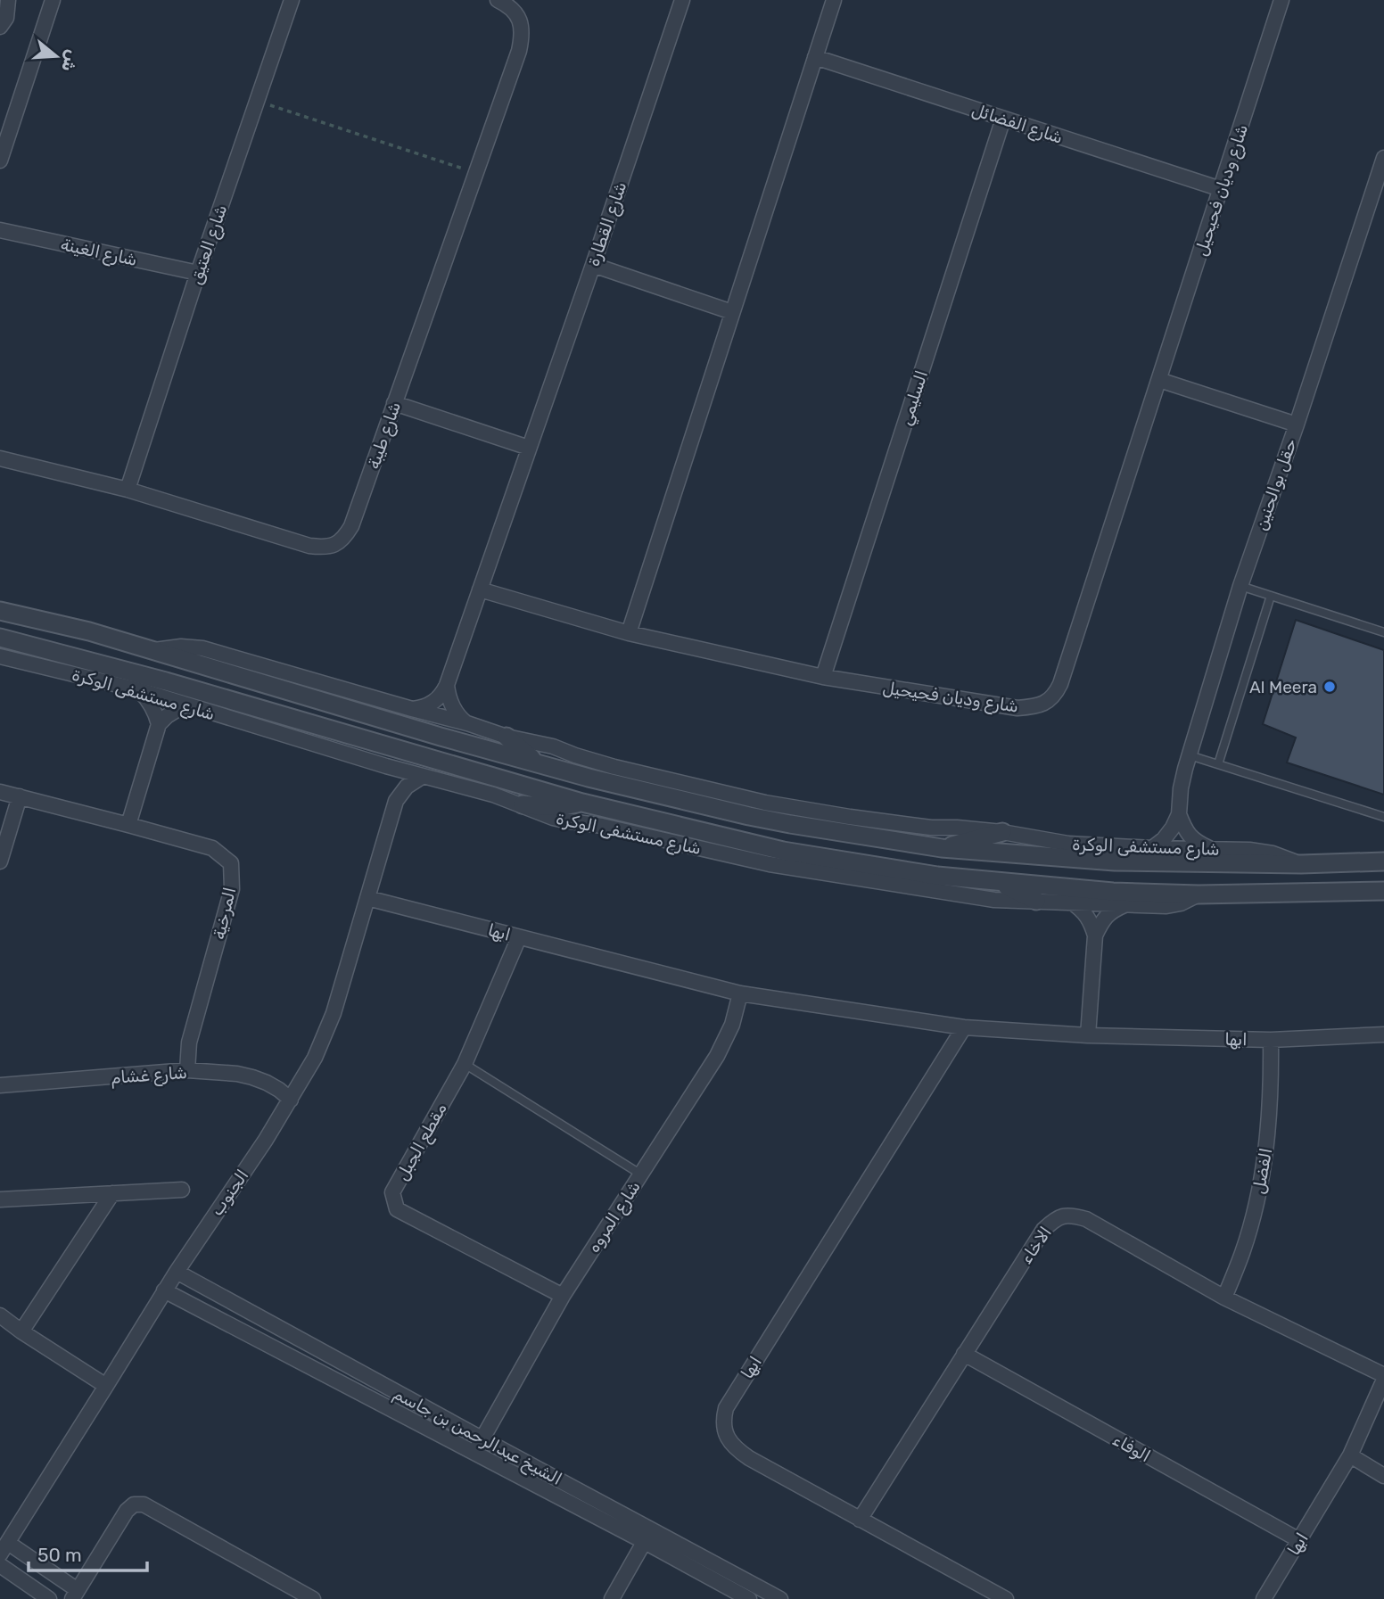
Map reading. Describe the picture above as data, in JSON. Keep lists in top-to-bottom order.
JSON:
{
  "streets": {
    "street": [
      "شارع الفضائل",
      "شارع وديان فحيحيل",
      "شارع القطارة",
      "شارع العتيق",
      "شارع الغينة",
      "السليمي",
      "شارع طيبة",
      "حقل بوالحنين",
      "شارع مستشفى الوكرة",
      "المرخية",
      "ابها",
      "شارع غشام",
      "مقطع الجبل",
      "الفضل",
      "الجنوب",
      "شارع المروه",
      "الاخاء",
      "الشيخ عبدالرحمن بن جاسم",
      "الوفاء"
    ]
  },
  "crossings": [
    ["شارع الفضائل", "شارع وديان فحيحيل"],
    ["شارع الفضائل", "السليمي"],
    ["شارع وديان فحيحيل", "شارع القطارة"],
    ["شارع وديان فحيحيل", "السليمي"],
    ["شارع القطارة", "شارع مستشفى الوكرة"],
    ["شارع العتيق", "شارع الغينة"],
    ["شارع العتيق", "شارع طيبة"],
    ["حقل بوالحنين", "شارع مستشفى الوكرة"],
    ["شارع مستشفى الوكرة", "الجنوب"],
    ["المرخية", "شارع غشام"],
    ["ابها", "مقطع الجبل"],
    ["ابها", "الفضل"],
    ["ابها", "الجنوب"],
    ["ابها", "شارع المروه"],
    ["ابها", "الاخاء"],
    ["ابها", "الوفاء"],
    ["شارع غشام", "الجنوب"],
    ["مقطع الجبل", "شارع المروه"],
    ["الفضل", "الاخاء"],
    ["الجنوب", "الشيخ عبدالرحمن بن جاسم"],
    ["شارع المروه", "الشيخ عبدالرحمن بن جاسم"],
    ["الاخاء", "الوفاء"]
  ],
  "places": ["Al Meera"],
  "scale_bar": "50 m",
  "north": "right"
}
